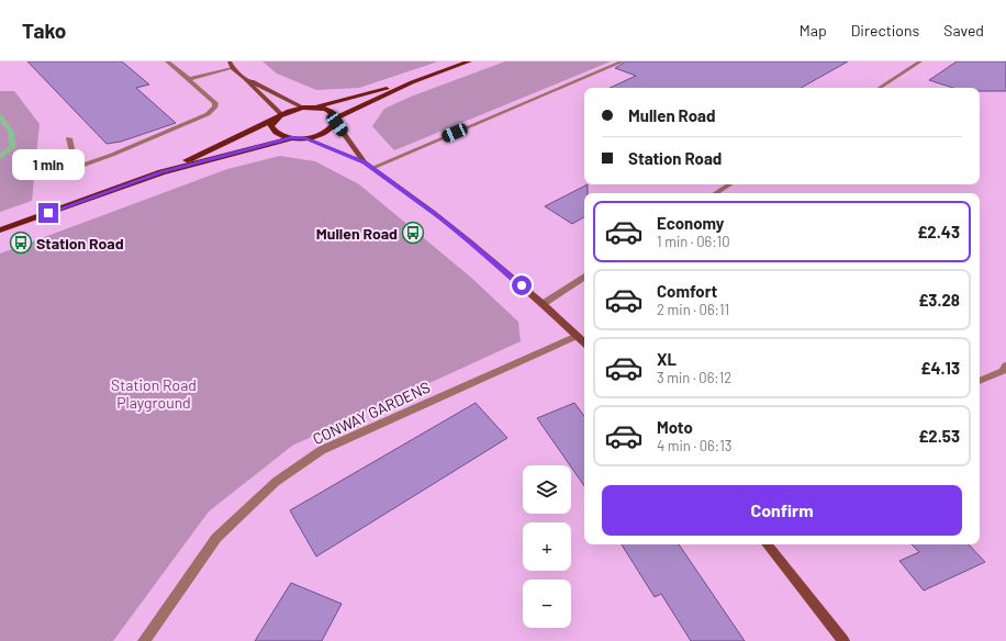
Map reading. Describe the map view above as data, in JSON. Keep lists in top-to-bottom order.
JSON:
{
  "streets": {
    "street": ["CONWAY GARDENS"]
  },
  "parks": ["Station Road Playground"],
  "places": {
    "bus stop": ["Mullen Road", "Station Road"]
  },
  "page": {
    "header": "Tako",
    "nav": ["Map", "Directions", "Saved"],
    "banner": ["Mullen Road", "Station Road"],
    "bubble": "1 min",
    "list": [
      {
        "name": "Economy",
        "note": "1 min · 06:10",
        "value": "£2.43"
      },
      {
        "name": "Comfort",
        "note": "2 min · 06:11",
        "value": "£3.28"
      },
      {
        "name": "XL",
        "note": "3 min · 06:12",
        "value": "£4.13"
      },
      {
        "name": "Moto",
        "note": "4 min · 06:13",
        "value": "£2.53"
      }
    ],
    "map_buttons": ["+", "−"],
    "buttons": "Confirm"
  }
}
